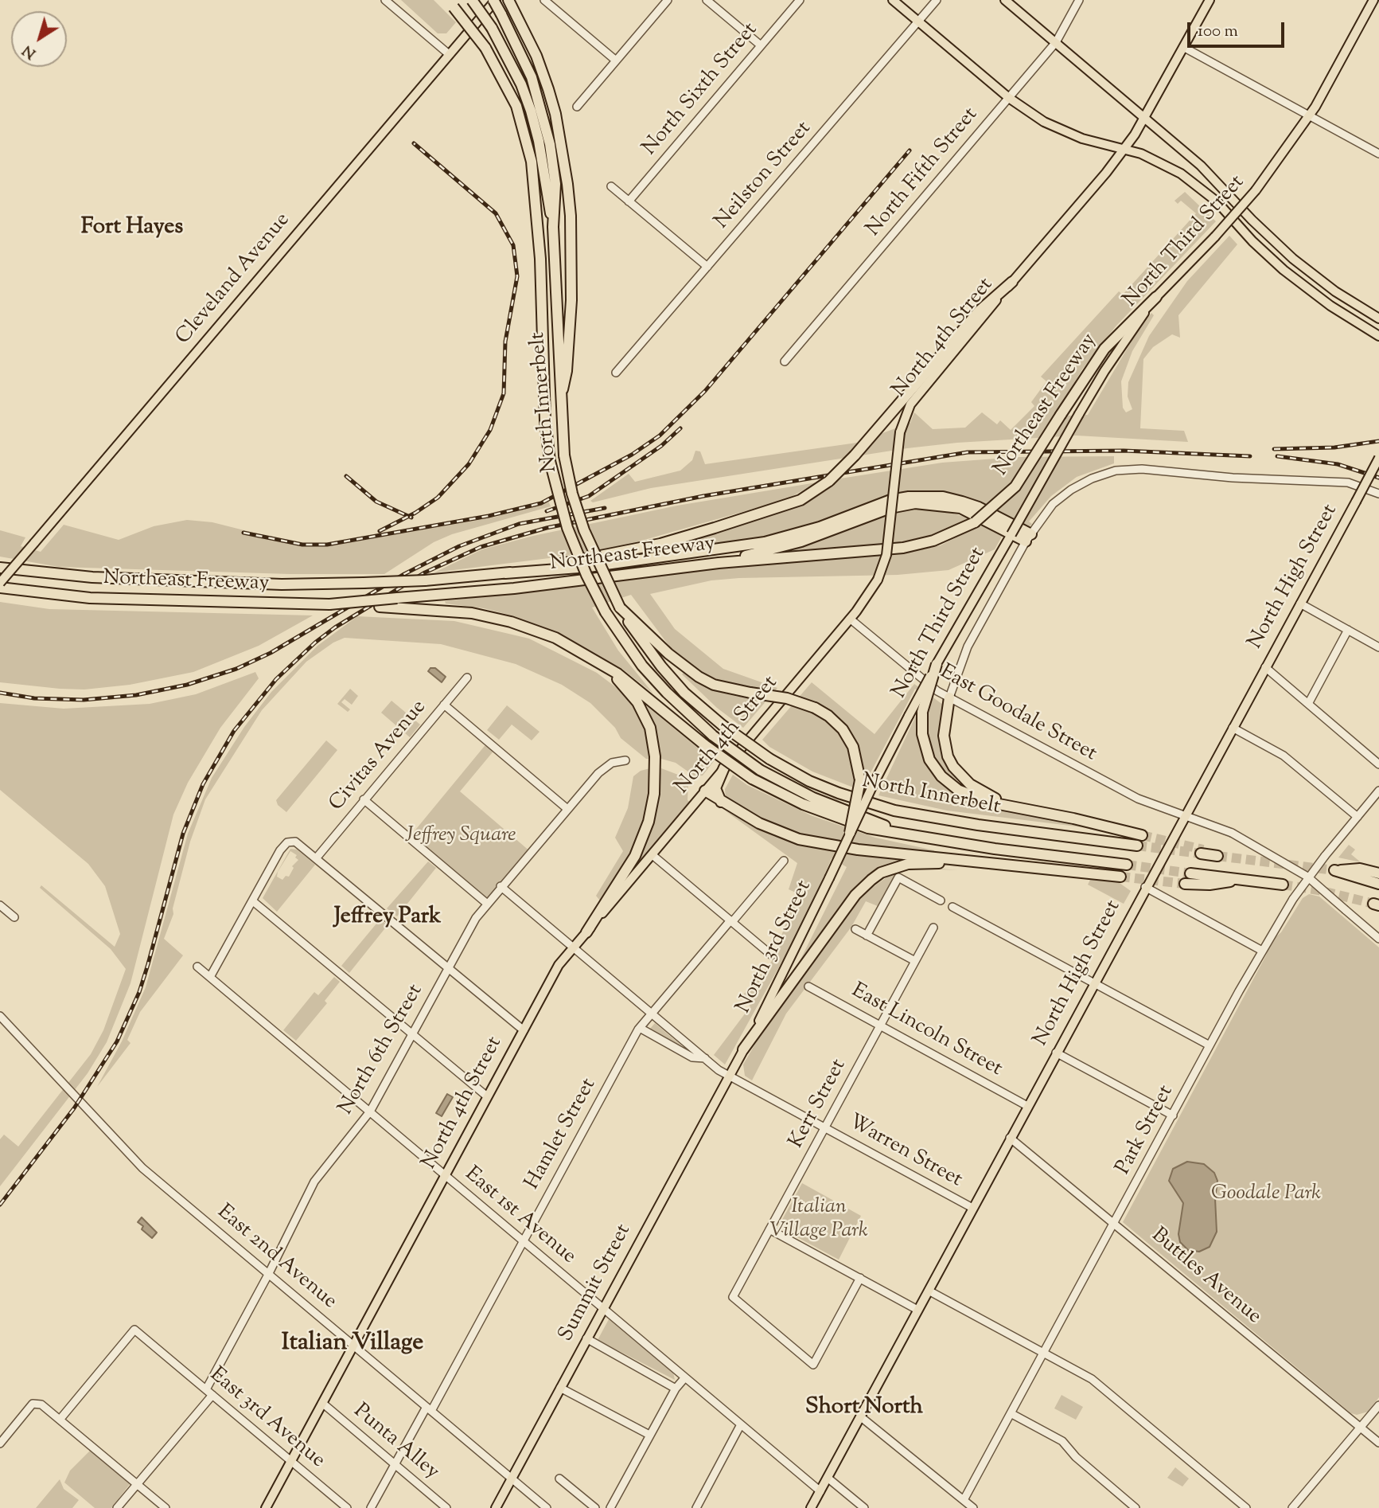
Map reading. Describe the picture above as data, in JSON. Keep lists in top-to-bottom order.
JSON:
{
  "streets": {
    "highway": ["North Innerbelt", "Northeast Freeway"],
    "main road": [
      "North Third Street",
      "Cleveland Avenue",
      "North 4th Street",
      "North High Street",
      "North 3rd Street",
      "Summit Street"
    ],
    "street": [
      "North Sixth Street",
      "North Fifth Street",
      "Neilston Street",
      "East Goodale Street",
      "Civitas Avenue",
      "East Lincoln Street",
      "North 6th Street",
      "Kerr Street",
      "Park Street",
      "Hamlet Street",
      "Warren Street",
      "East 1st Avenue",
      "East 2nd Avenue",
      "Buttles Avenue",
      "East 3rd Avenue",
      "Punta Alley"
    ]
  },
  "crossings": [
    ["North Third Street", "Northeast Freeway"],
    ["North Third Street", "North 3rd Street"],
    ["Cleveland Avenue", "North Innerbelt"],
    ["North 4th Street", "Northeast Freeway"],
    ["North 4th Street", "East Goodale Street"],
    ["North 4th Street", "Warren Street"],
    ["North 4th Street", "East 1st Avenue"],
    ["North 4th Street", "East 2nd Avenue"],
    ["North 4th Street", "East 3rd Avenue"],
    ["North 4th Street", "Punta Alley"],
    ["North High Street", "East Goodale Street"],
    ["North High Street", "East Lincoln Street"],
    ["North High Street", "Warren Street"],
    ["North High Street", "East 1st Avenue"],
    ["North High Street", "Buttles Avenue"],
    ["East Goodale Street", "Park Street"],
    ["North 3rd Street", "Warren Street"],
    ["North 3rd Street", "Summit Street"],
    ["East Lincoln Street", "Kerr Street"],
    ["North 6th Street", "Warren Street"],
    ["North 6th Street", "East 1st Avenue"],
    ["North 6th Street", "East 2nd Avenue"],
    ["North 6th Street", "East 3rd Avenue"],
    ["Kerr Street", "Warren Street"],
    ["Park Street", "Buttles Avenue"],
    ["Hamlet Street", "Warren Street"],
    ["Hamlet Street", "East 1st Avenue"],
    ["Hamlet Street", "East 2nd Avenue"],
    ["Hamlet Street", "Punta Alley"],
    ["Warren Street", "Summit Street"],
    ["East 1st Avenue", "Summit Street"],
    ["East 2nd Avenue", "Summit Street"]
  ],
  "districts": [
    "Fort Hayes",
    "Jeffrey Park",
    "Italian Village",
    "Short North"
  ],
  "parks": ["Jeffrey Square", "Goodale Park", "Italian Village Park"],
  "scale_bar": "100 m",
  "north": "bottom left"
}
